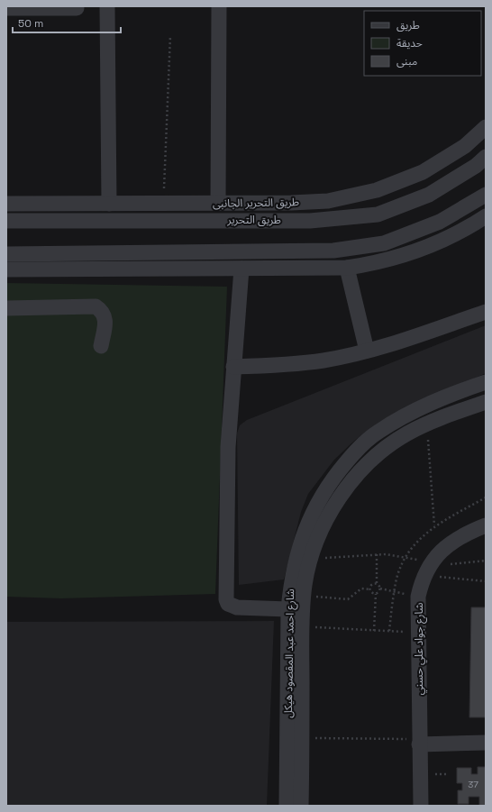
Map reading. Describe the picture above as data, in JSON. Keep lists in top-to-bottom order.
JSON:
{
  "streets": {
    "street": [
      "طريق التحرير الجانبى",
      "طريق التحرير",
      "شارع جواد علي حسني",
      "شارع احمد عبد المقصود هيكل"
    ]
  },
  "house_numbers": ["37"],
  "legend": ["طريق", "حديقة", "مبنى"],
  "scale_bar": "50 m"
}
